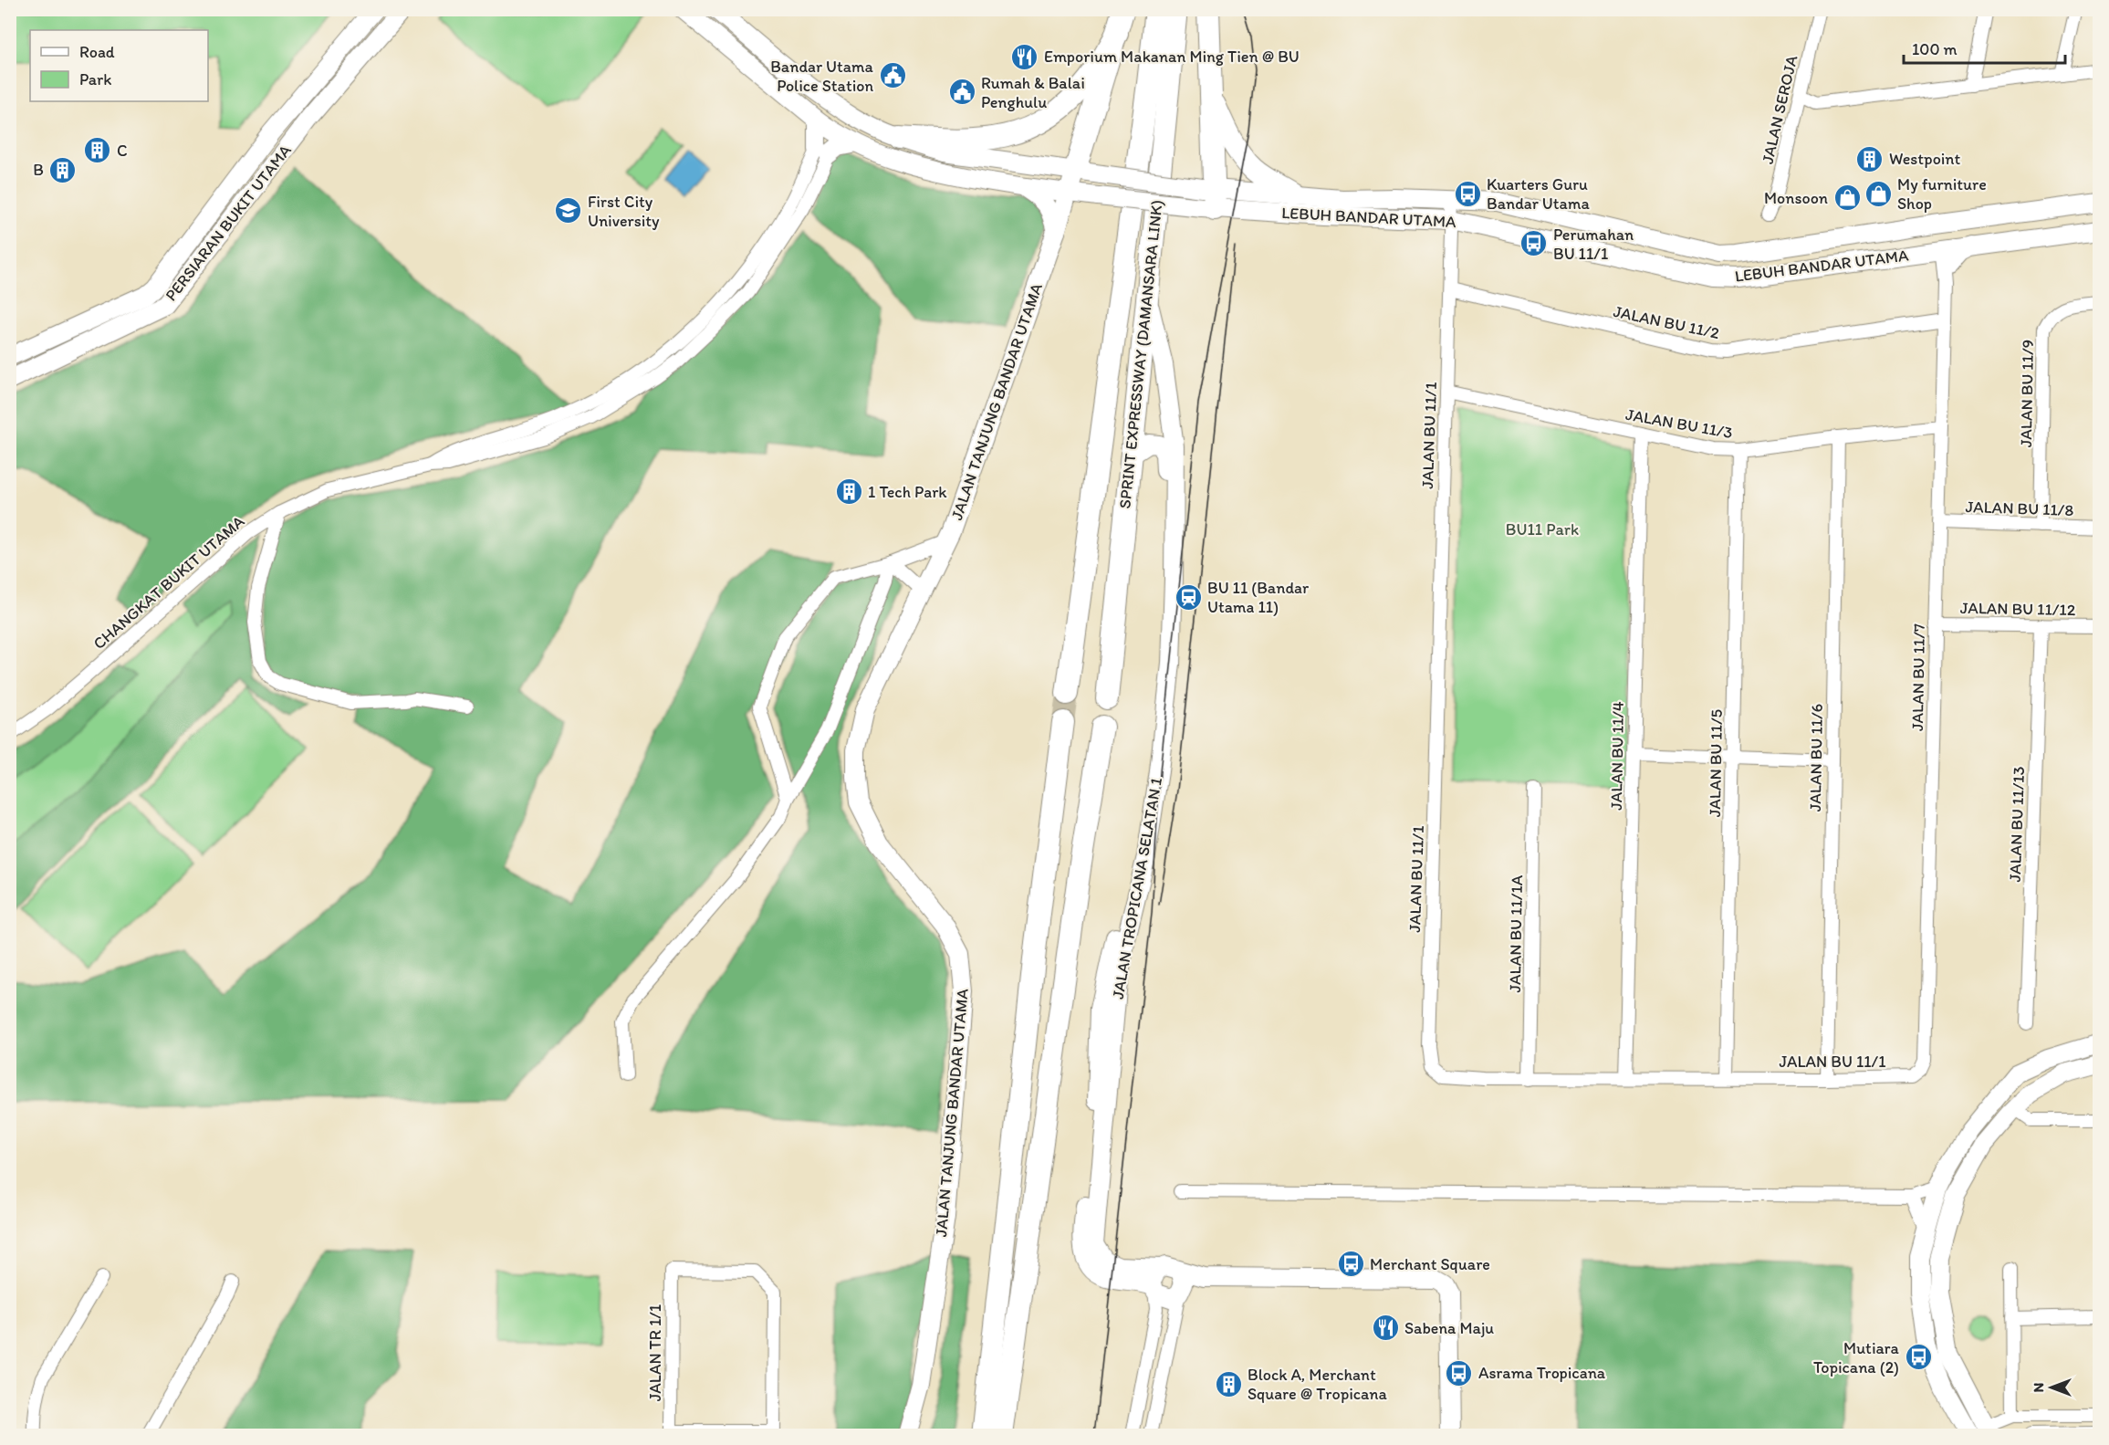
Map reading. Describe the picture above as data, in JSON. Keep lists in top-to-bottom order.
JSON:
{
  "streets": {
    "highway": ["SPRINT EXPRESSWAY (DAMANSARA LINK)"],
    "street": [
      "JALAN SEROJA",
      "LEBUH BANDAR UTAMA",
      "PERSIARAN BUKIT UTAMA",
      "JALAN BU 11/2",
      "JALAN BU 11/9",
      "JALAN TANJUNG BANDAR UTAMA",
      "JALAN BU 11/3",
      "JALAN BU 11/1",
      "JALAN BU 11/8",
      "CHANGKAT BUKIT UTAMA",
      "JALAN BU 11/12",
      "JALAN BU 11/7",
      "JALAN BU 11/4",
      "JALAN BU 11/6",
      "JALAN BU 11/5",
      "JALAN BU 11/13",
      "JALAN TROPICANA SELATAN 1",
      "JALAN BU 11/1A",
      "JALAN TR 1/1"
    ]
  },
  "crossings": [
    ["LEBUH BANDAR UTAMA", "JALAN TANJUNG BANDAR UTAMA"],
    ["LEBUH BANDAR UTAMA", "JALAN BU 11/1"],
    ["LEBUH BANDAR UTAMA", "CHANGKAT BUKIT UTAMA"],
    ["LEBUH BANDAR UTAMA", "JALAN BU 11/7"],
    ["JALAN BU 11/2", "JALAN BU 11/1"],
    ["JALAN BU 11/2", "JALAN BU 11/7"],
    ["SPRINT EXPRESSWAY (DAMANSARA LINK)", "JALAN TROPICANA SELATAN 1"],
    ["JALAN BU 11/9", "JALAN BU 11/8"],
    ["JALAN BU 11/3", "JALAN BU 11/1"],
    ["JALAN BU 11/3", "JALAN BU 11/7"],
    ["JALAN BU 11/3", "JALAN BU 11/4"],
    ["JALAN BU 11/3", "JALAN BU 11/6"],
    ["JALAN BU 11/3", "JALAN BU 11/5"],
    ["JALAN BU 11/1", "JALAN BU 11/7"],
    ["JALAN BU 11/1", "JALAN BU 11/4"],
    ["JALAN BU 11/1", "JALAN BU 11/6"],
    ["JALAN BU 11/1", "JALAN BU 11/5"],
    ["JALAN BU 11/1", "JALAN BU 11/1A"],
    ["JALAN BU 11/8", "JALAN BU 11/7"],
    ["JALAN BU 11/12", "JALAN BU 11/7"],
    ["JALAN BU 11/12", "JALAN BU 11/13"]
  ],
  "parks": ["BU11 Park"],
  "places": {
    "restaurant": ["Emporium Makanan Ming Tien @ BU", "Sabena Maju"],
    "public building": ["Bandar Utama Police Station", "Rumah & Balai Penghulu"],
    "building": [
      "C",
      "Westpoint",
      "B",
      "1 Tech Park",
      "Block A, Merchant Square @ Tropicana"
    ],
    "bus stop": [
      "Kuarters Guru Bandar Utama",
      "Perumahan BU 11/1",
      "Merchant Square",
      "Mutiara Topicana (2)",
      "Asrama Tropicana"
    ],
    "shop": ["My furniture Shop", "Monsoon"],
    "school or university": ["First City University"],
    "station": ["BU 11 (Bandar Utama 11)"]
  },
  "legend": ["Road", "Park"],
  "scale_bar": "100 m",
  "north": "left"
}
